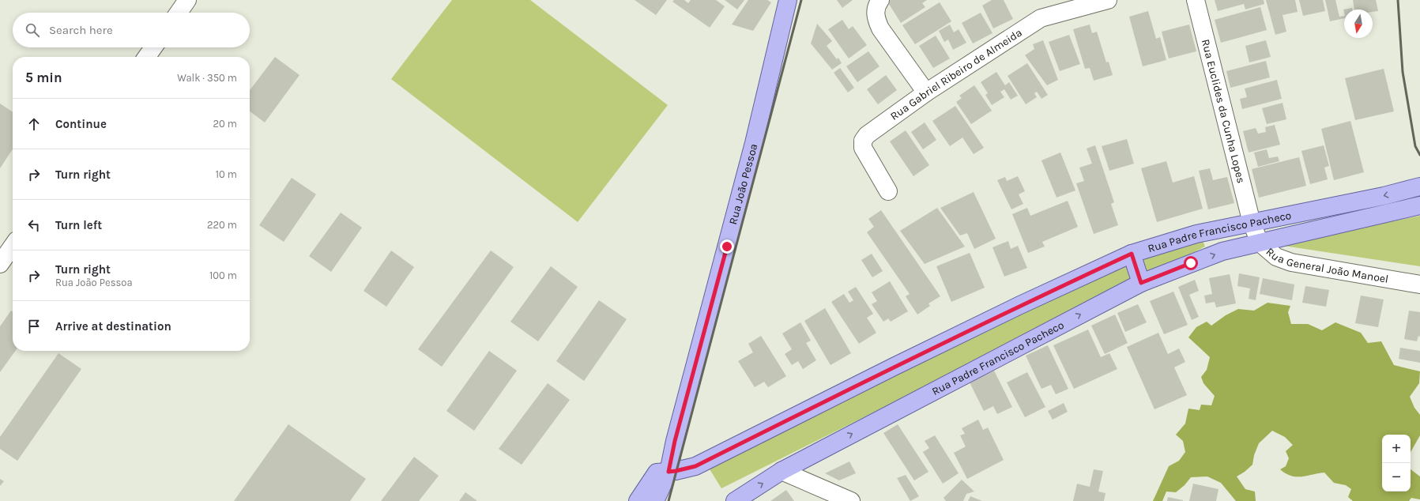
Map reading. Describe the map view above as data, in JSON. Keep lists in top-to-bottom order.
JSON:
{
  "streets": {
    "main road": ["Rua João Pessoa", "Rua Padre Francisco Pacheco"],
    "street": ["Rua Gabriel Ribeiro de Almeida", "Rua Euclides da Cunha Lopes", "Rua General João Manoel"]
  },
  "crossings": [
    ["Rua Euclides da Cunha Lopes", "Rua Padre Francisco Pacheco"],
    ["Rua Euclides da Cunha Lopes", "Rua General João Manoel"],
    ["Rua João Pessoa", "Rua Padre Francisco Pacheco"],
    ["Rua Padre Francisco Pacheco", "Rua General João Manoel"]
  ],
  "north": "bottom",
  "page": {
    "search": "Search here",
    "heading": ["5 min", "Walk · 350 m"],
    "list": [
      ["Continue", "20 m"],
      ["Turn right", "10 m"],
      ["Turn left", "220 m"],
      ["Turn right", "Rua João Pessoa", "100 m"],
      "Arrive at destination"
    ],
    "map_buttons": ["+", "−"]
  }
}
